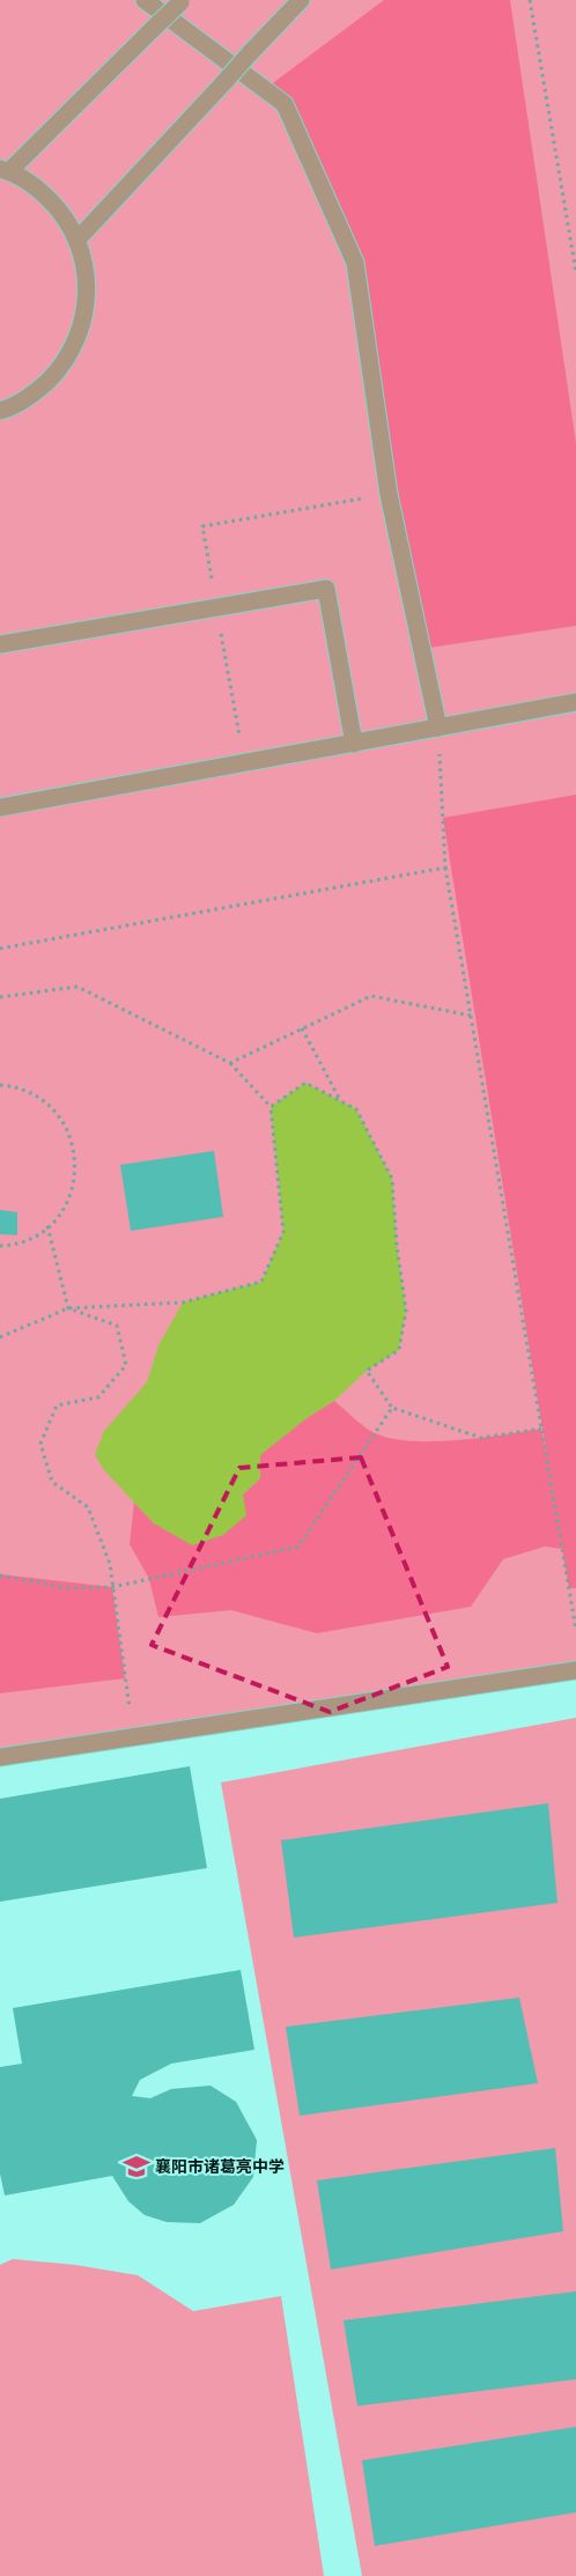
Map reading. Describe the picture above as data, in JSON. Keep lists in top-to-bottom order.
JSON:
{
  "places": {
    "school or university": ["襄阳市诸葛亮中学"]
  }
}
